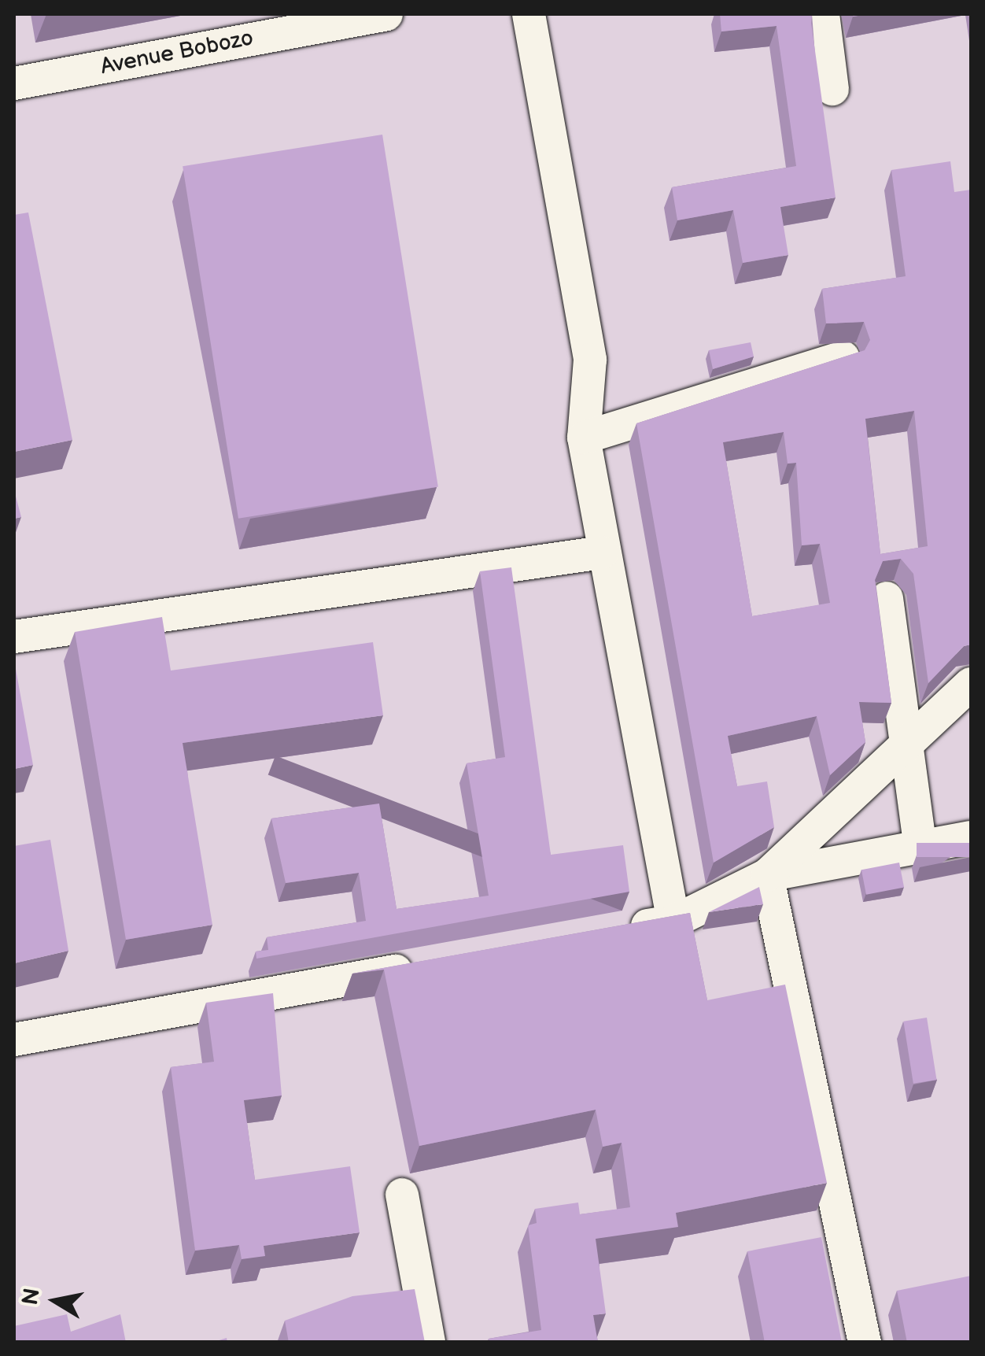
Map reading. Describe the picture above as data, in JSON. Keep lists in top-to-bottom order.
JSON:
{
  "streets": {
    "street": ["Avenue Bobozo"]
  },
  "north": "left"
}
